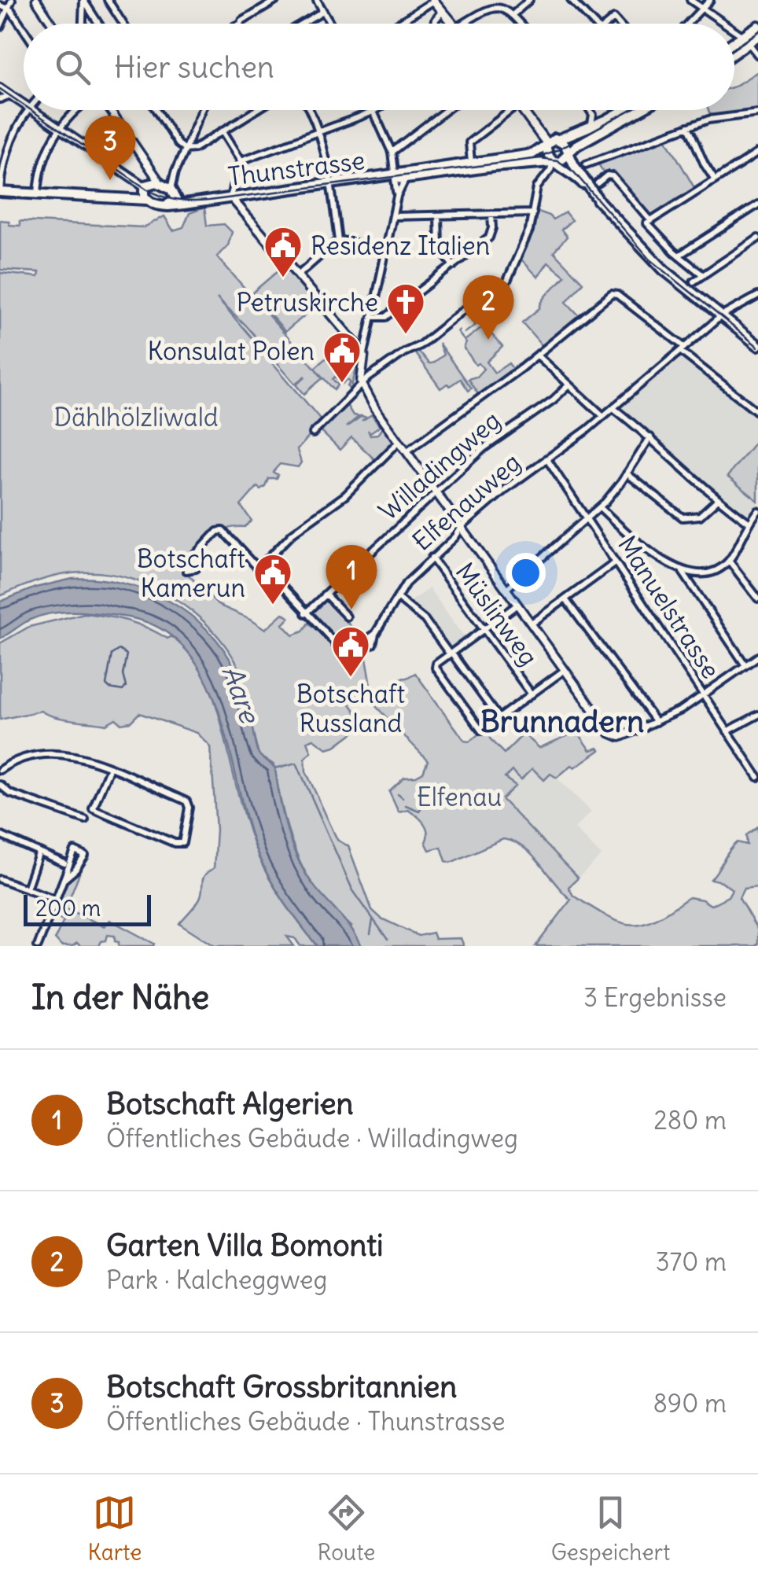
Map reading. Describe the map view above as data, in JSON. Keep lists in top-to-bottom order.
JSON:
{
  "streets": {
    "main road": ["Thunstrasse"],
    "street": [
      "Willadingweg",
      "Elfenauweg",
      "Manuelstrasse",
      "Müslinweg"
    ]
  },
  "crossings": [
    ["Elfenauweg", "Manuelstrasse"],
    ["Elfenauweg", "Müslinweg"]
  ],
  "districts": ["Brunnadern"],
  "water": ["Aare"],
  "parks": ["Dählhölzliwald", "Elfenau"],
  "places": {
    "public building": [
      "Residenz Italien",
      "Konsulat Polen",
      "Botschaft Kamerun",
      "Botschaft Russland"
    ],
    "church": ["Petruskirche"]
  },
  "scale_bar": "200 m",
  "page": {
    "search": "Hier suchen",
    "pins": ["3", "2", "1"],
    "scale": "200 m",
    "heading": ["In der Nähe", "3 Ergebnisse"],
    "list": [
      {
        "mark": "1",
        "name": "Botschaft Algerien",
        "note": "Öffentliches Gebäude · Willadingweg",
        "value": "280 m"
      },
      {
        "mark": "2",
        "name": "Garten Villa Bomonti",
        "note": "Park · Kalcheggweg",
        "value": "370 m"
      },
      {
        "mark": "3",
        "name": "Botschaft Grossbritannien",
        "note": "Öffentliches Gebäude · Thunstrasse",
        "value": "890 m"
      }
    ],
    "nav": ["Karte", "Route", "Gespeichert"]
  }
}
